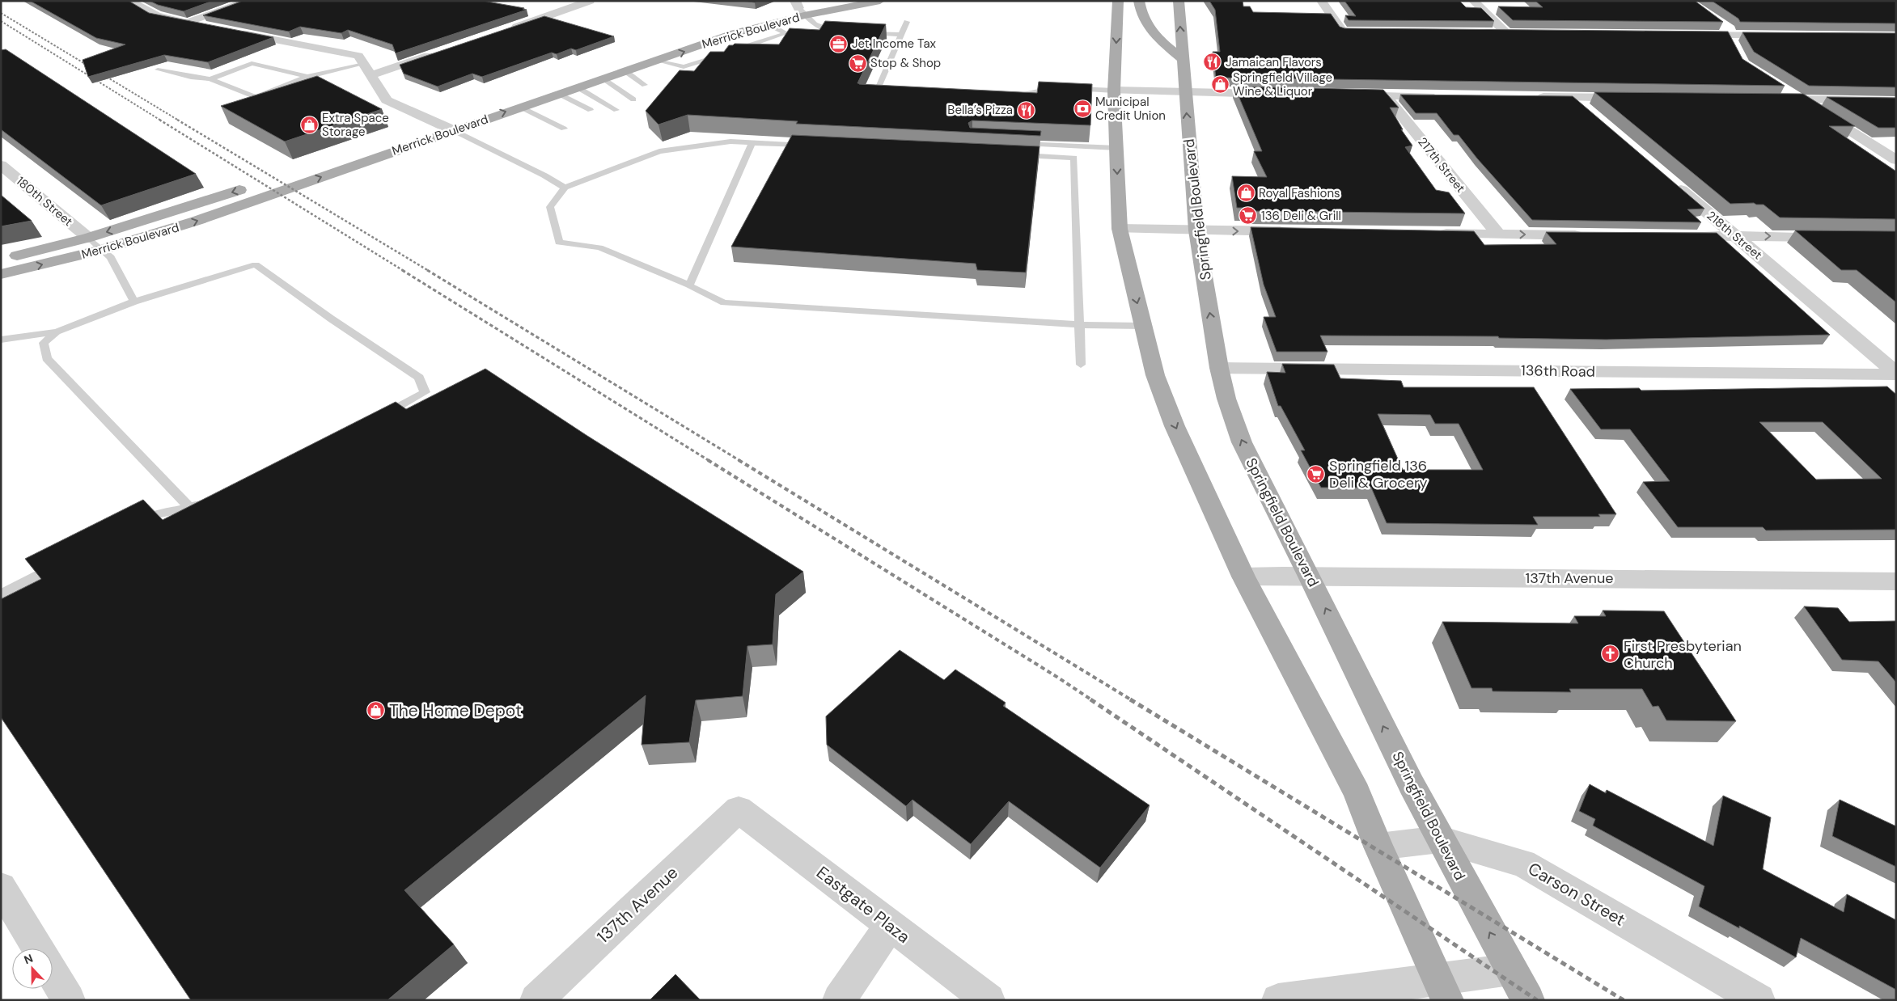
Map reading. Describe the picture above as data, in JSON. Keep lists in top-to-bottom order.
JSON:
{
  "streets": {
    "main road": ["Merrick Boulevard", "Springfield Boulevard"],
    "street": [
      "217th Street",
      "180th Street",
      "218th Street",
      "136th Road",
      "137th Avenue",
      "Carson Street",
      "Eastgate Plaza"
    ]
  },
  "crossings": [
    ["Merrick Boulevard", "180th Street"],
    ["Springfield Boulevard", "136th Road"],
    ["Springfield Boulevard", "137th Avenue"],
    ["Springfield Boulevard", "Carson Street"],
    ["218th Street", "136th Road"],
    ["137th Avenue", "Eastgate Plaza"]
  ],
  "places": {
    "office": ["Jet Income Tax"],
    "restaurant": ["Jamaican Flavors", "Bella’s Pizza"],
    "supermarket": ["Stop & Shop", "136 Deli & Grill", "Springfield 136 Deli & Grocery"],
    "shop": [
      "Springfield Village Wine & Liquor",
      "Extra Space Storage",
      "Royal Fashions",
      "The Home Depot"
    ],
    "bank": ["Municipal Credit Union"],
    "church": ["First Presbyterian Church"]
  },
  "north": "top"
}
